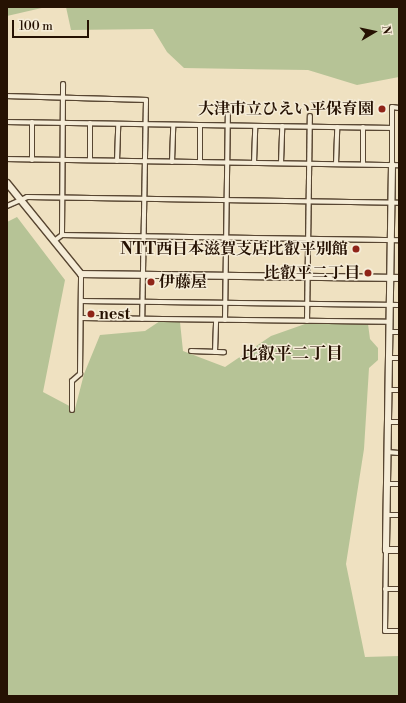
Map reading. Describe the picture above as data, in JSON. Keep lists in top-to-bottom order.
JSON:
{
  "districts": ["比叡平二丁目"],
  "places": [
    "大津市立ひえい平保育園",
    "NTT西日本滋賀支店比叡平別館",
    "比叡平二丁目",
    "伊藤屋",
    "nest"
  ],
  "scale_bar": "100 m",
  "north": "right"
}
